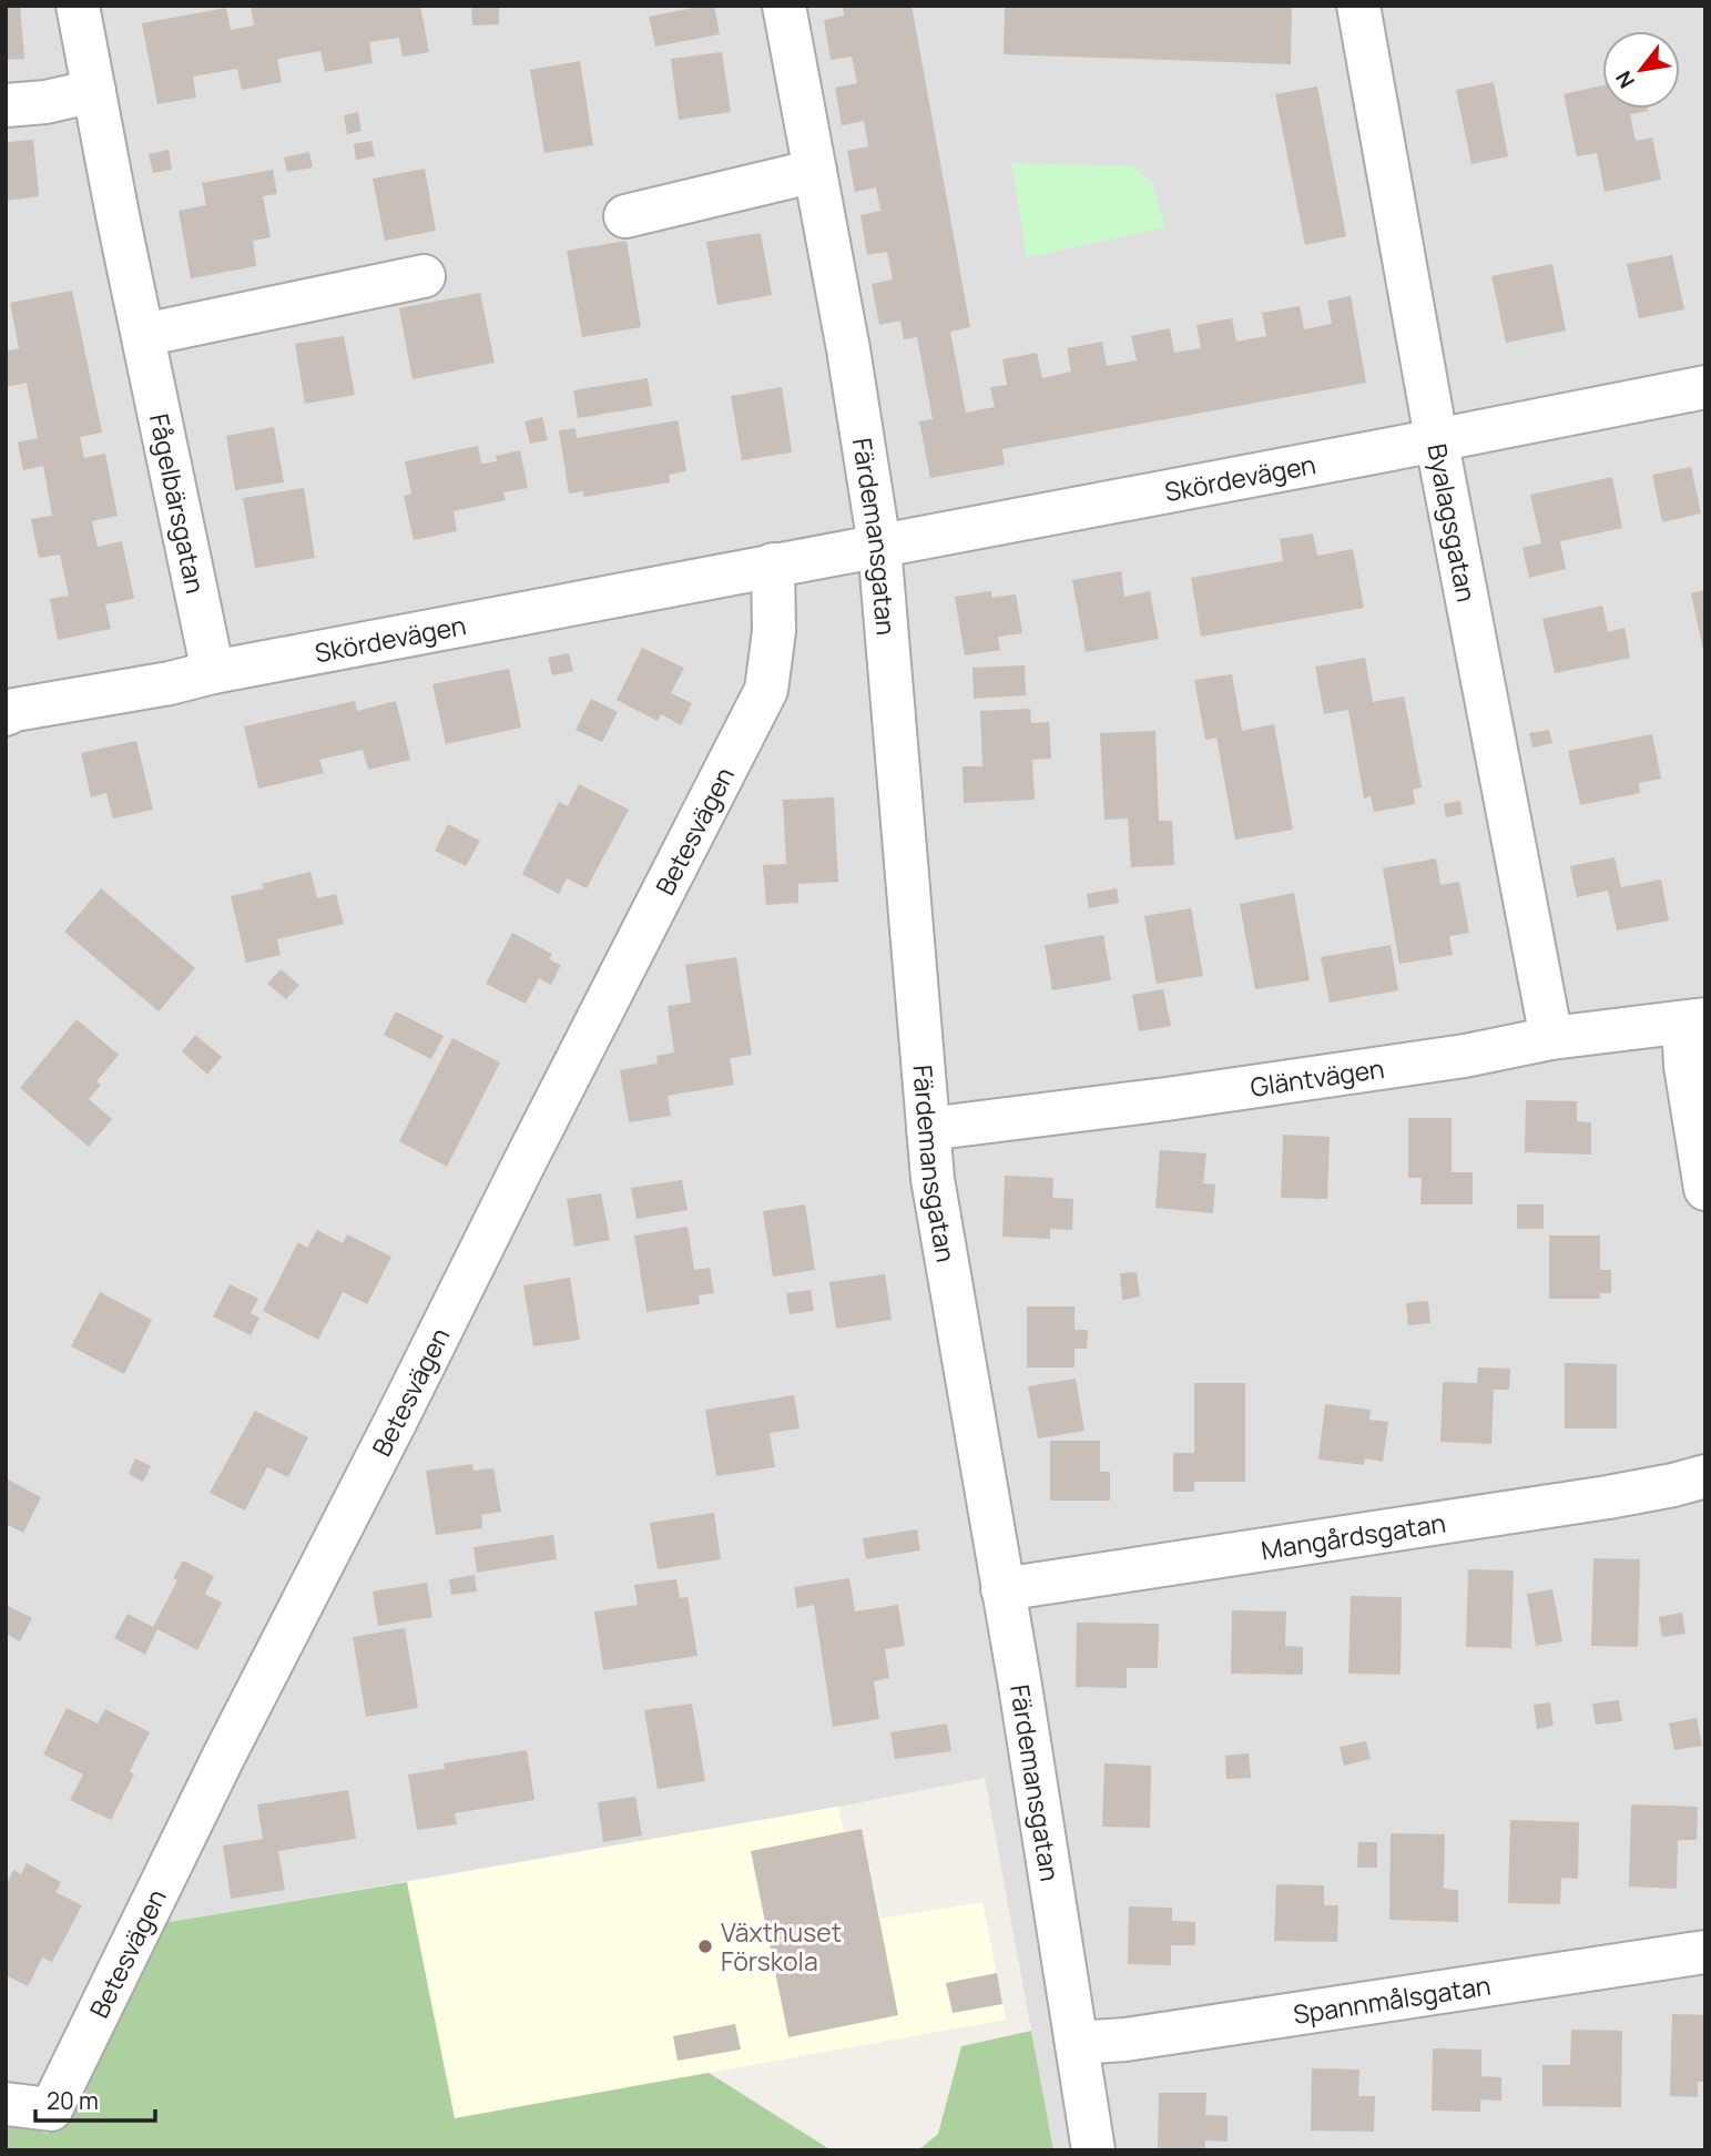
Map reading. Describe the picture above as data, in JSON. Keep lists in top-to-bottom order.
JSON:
{
  "streets": {
    "street": [
      "Skördevägen",
      "Fågelbärsgatan",
      "Byalagsgatan",
      "Färdemansgatan",
      "Betesvägen",
      "Gläntvägen",
      "Mangårdsgatan",
      "Spannmålsgatan"
    ]
  },
  "crossings": [
    ["Skördevägen", "Fågelbärsgatan"],
    ["Skördevägen", "Byalagsgatan"],
    ["Skördevägen", "Färdemansgatan"],
    ["Skördevägen", "Betesvägen"],
    ["Byalagsgatan", "Gläntvägen"],
    ["Färdemansgatan", "Gläntvägen"],
    ["Färdemansgatan", "Mangårdsgatan"],
    ["Färdemansgatan", "Spannmålsgatan"]
  ],
  "places": ["Växthuset Förskola"],
  "scale_bar": "20 m",
  "north": "bottom left"
}
